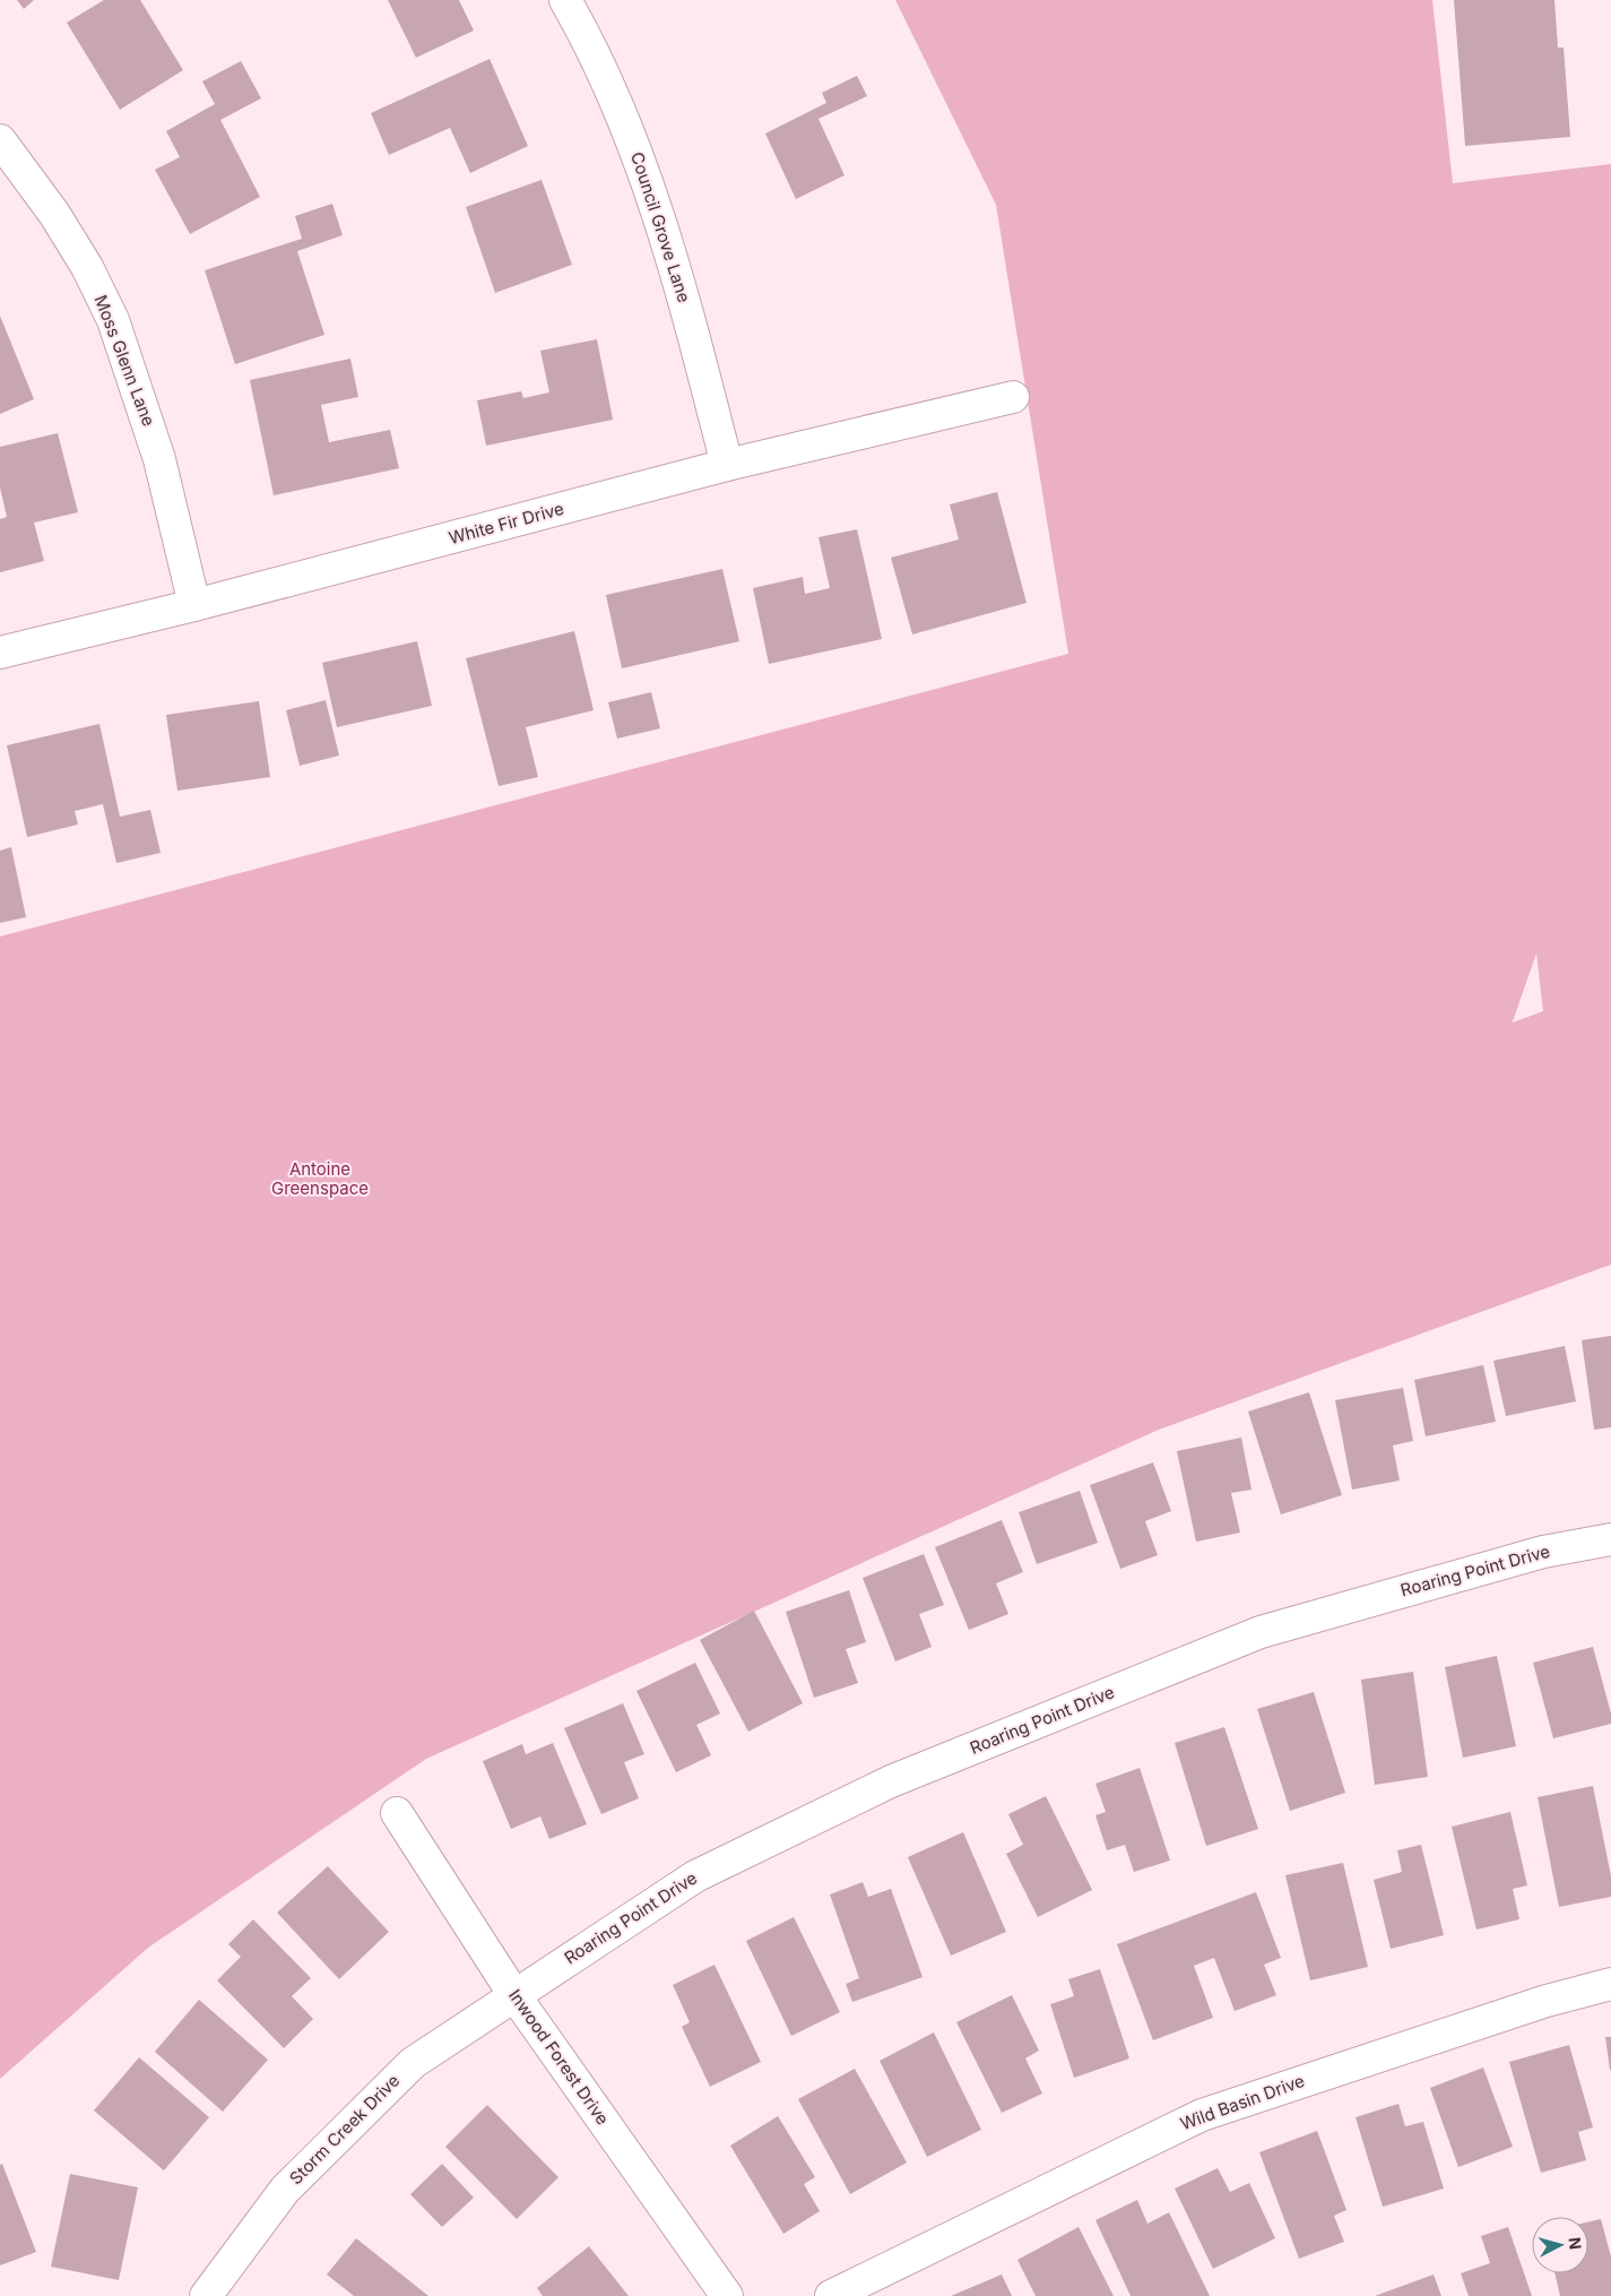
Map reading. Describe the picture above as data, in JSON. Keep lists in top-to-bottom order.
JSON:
{
  "streets": {
    "street": [
      "Council Grove Lane",
      "Moss Glenn Lane",
      "White Fir Drive",
      "Roaring Point Drive",
      "Inwood Forest Drive",
      "Wild Basin Drive",
      "Storm Creek Drive"
    ]
  },
  "crossings": [
    ["Council Grove Lane", "White Fir Drive"],
    ["Moss Glenn Lane", "White Fir Drive"],
    ["Roaring Point Drive", "Inwood Forest Drive"],
    ["Roaring Point Drive", "Storm Creek Drive"],
    ["Inwood Forest Drive", "Storm Creek Drive"]
  ],
  "parks": ["Antoine Greenspace"],
  "north": "right"
}
